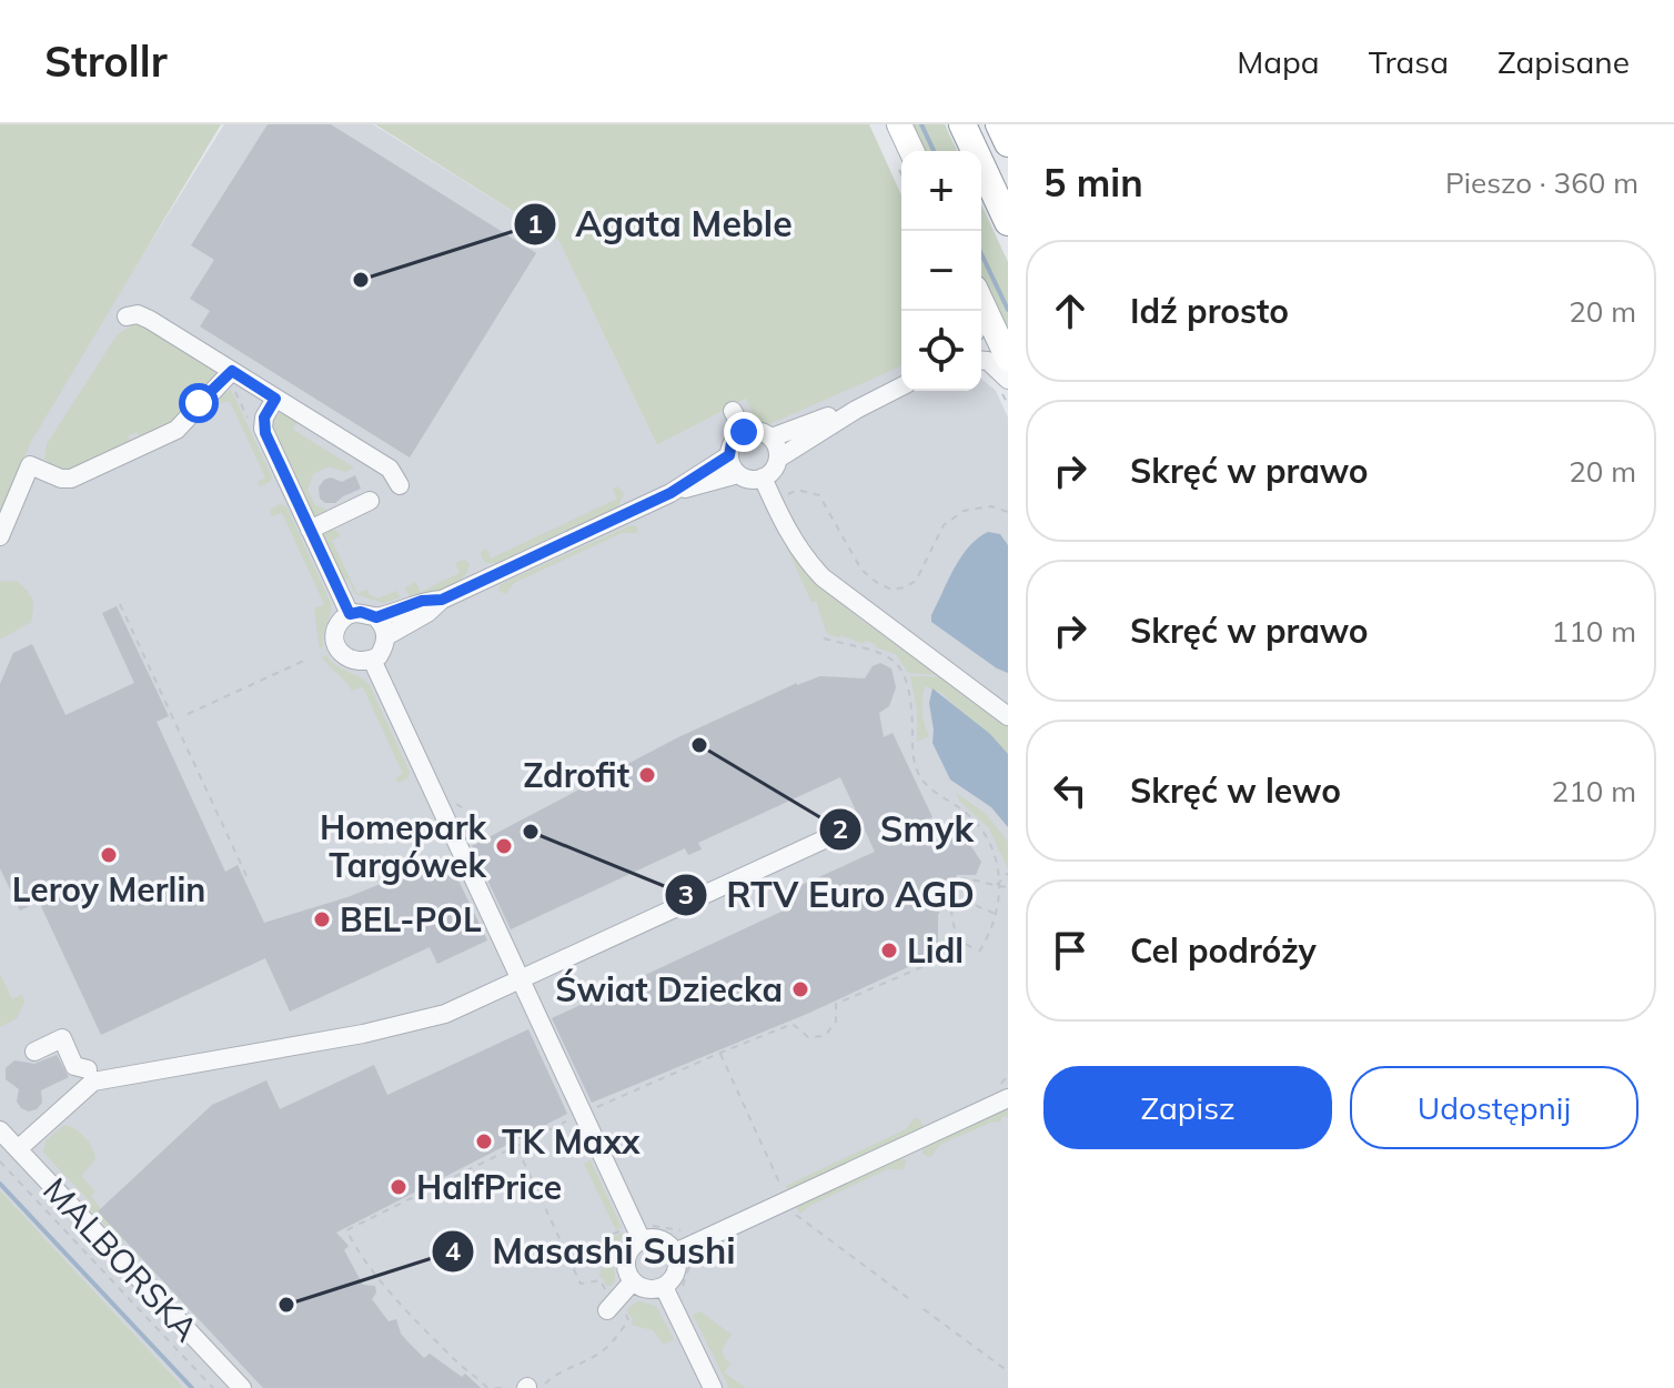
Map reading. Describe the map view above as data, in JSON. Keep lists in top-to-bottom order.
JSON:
{
  "streets": {
    "street": ["MALBORSKA"]
  },
  "places": [
    "Agata Meble",
    "Smyk",
    "Zdrofit",
    "RTV Euro AGD",
    "Homepark Targówek",
    "Leroy Merlin",
    "BEL-POL",
    "Lidl",
    "Świat Dziecka",
    "TK Maxx",
    "HalfPrice",
    "Masashi Sushi"
  ],
  "page": {
    "header": "Strollr",
    "nav": ["Mapa", "Trasa", "Zapisane"],
    "heading": ["5 min", "Pieszo · 360 m"],
    "map_buttons": ["+", "−"],
    "list": [
      ["Idź prosto", "20 m"],
      ["Skręć w prawo", "20 m"],
      ["Skręć w prawo", "110 m"],
      ["Skręć w lewo", "210 m"],
      "Cel podróży"
    ],
    "buttons": ["Zapisz", "Udostępnij"]
  }
}
